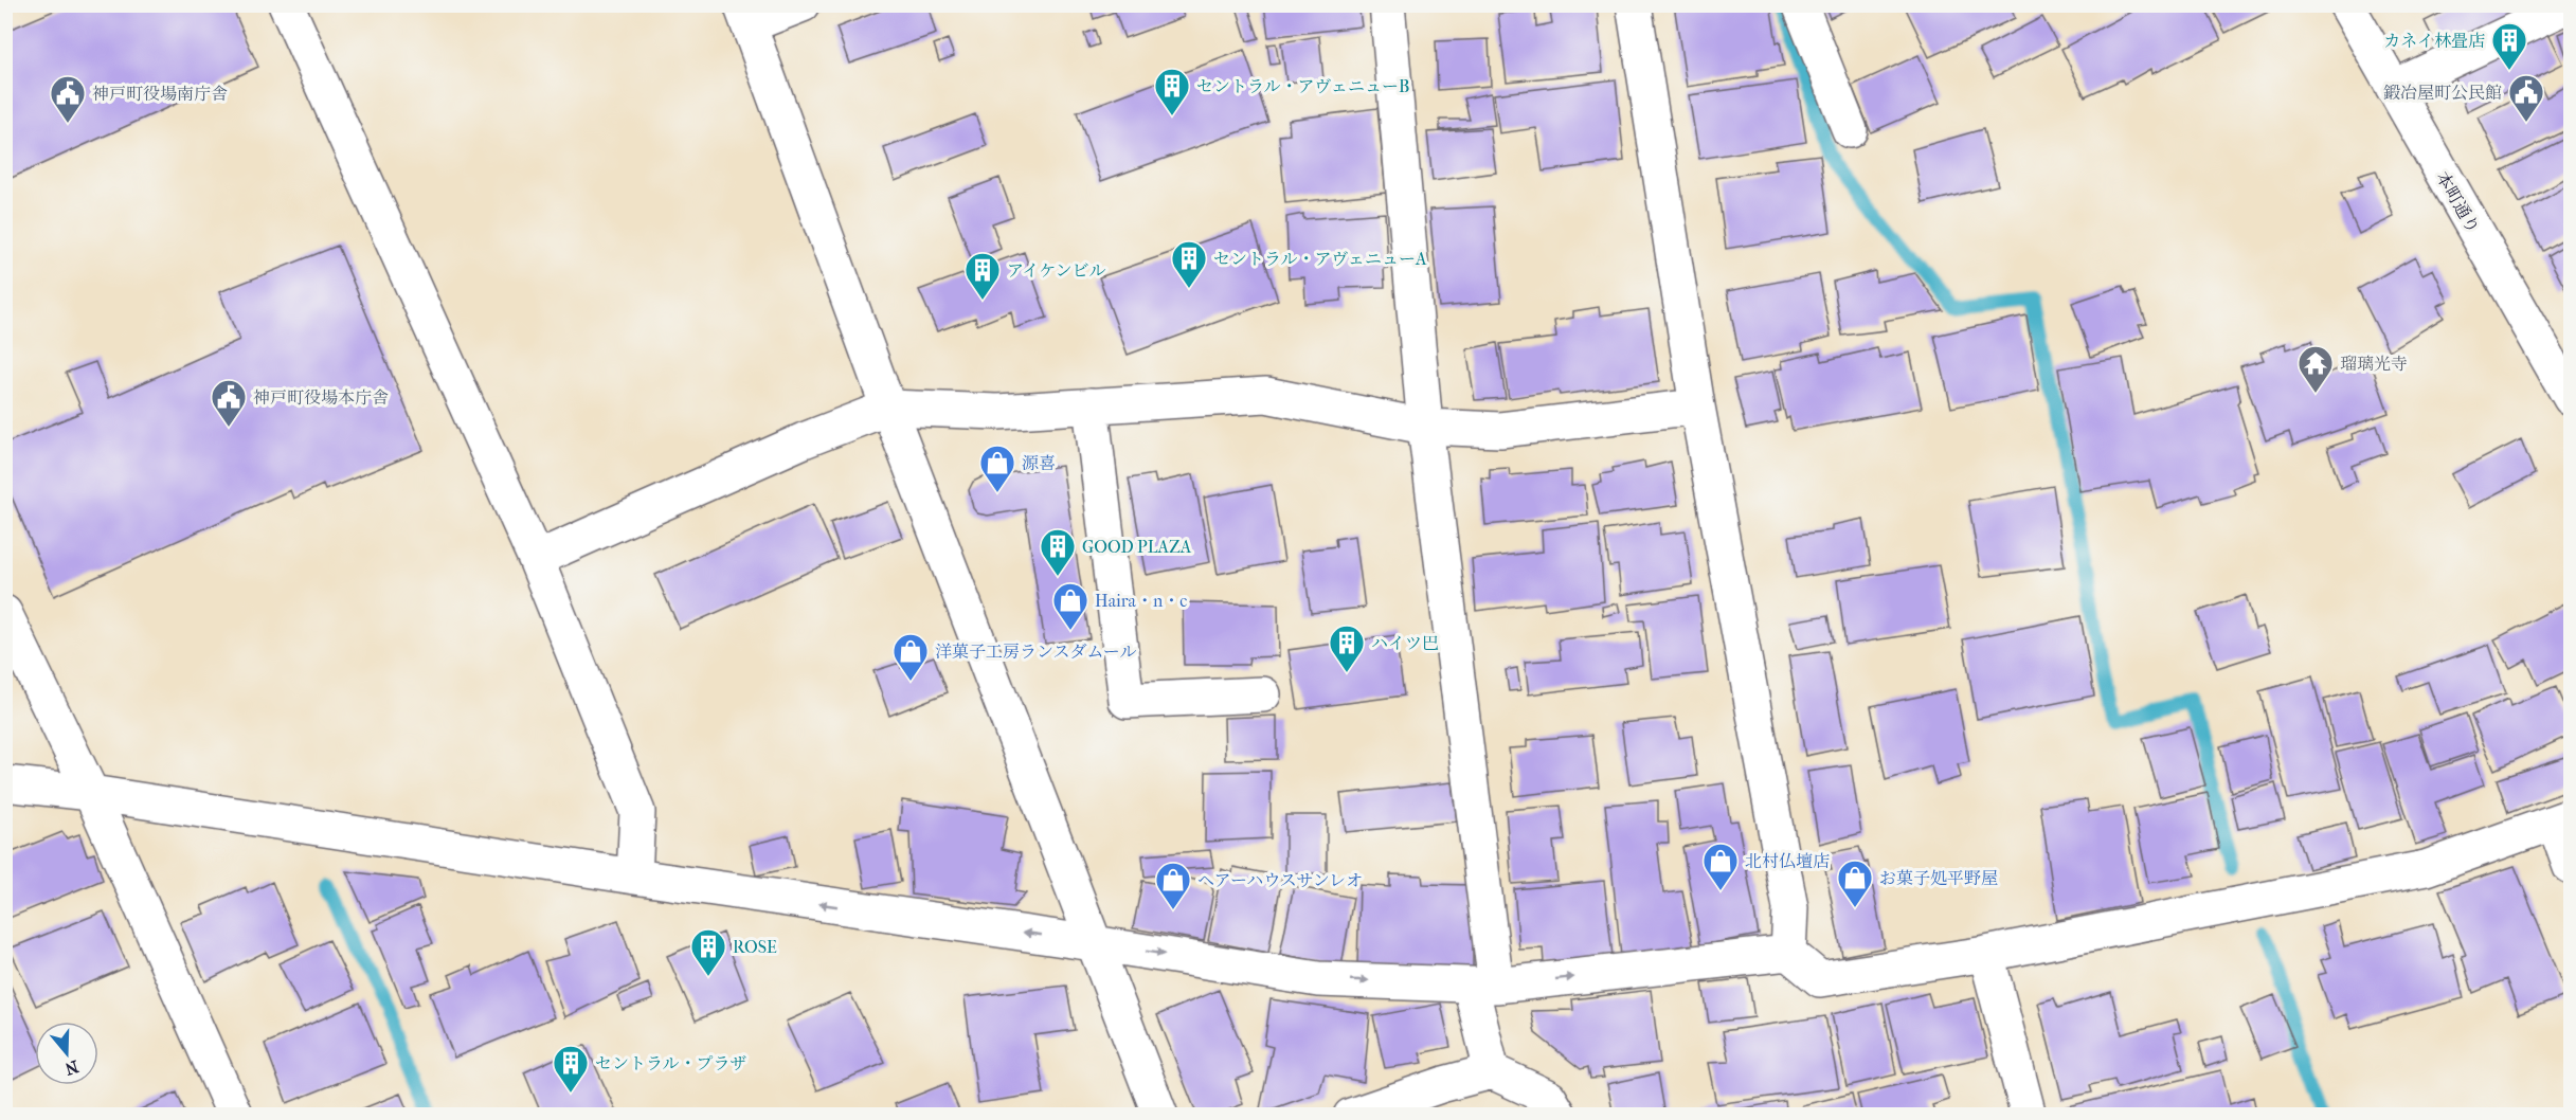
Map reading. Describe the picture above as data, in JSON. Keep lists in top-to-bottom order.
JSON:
{
  "streets": {
    "street": ["本町通り"]
  },
  "places": {
    "building": [
      "カネイ林畳店",
      "セントラル・アヴェニューB",
      "セントラル・アヴェニューA",
      "アイケンビル",
      "GOOD PLAZA",
      "ハイツ巴",
      "ROSE",
      "セントラル・プラザ"
    ],
    "public building": ["鍛冶屋町公民館", "神戸町役場南庁舎", "神戸町役場本庁舎"],
    "temple": ["瑠璃光寺"],
    "shop": [
      "源喜",
      "Haira・n・c",
      "洋菓子工房ランスダムール",
      "北村仏壇店",
      "お菓子処平野屋",
      "ヘアーハウスサンレオ"
    ]
  },
  "north": "bottom"
}
